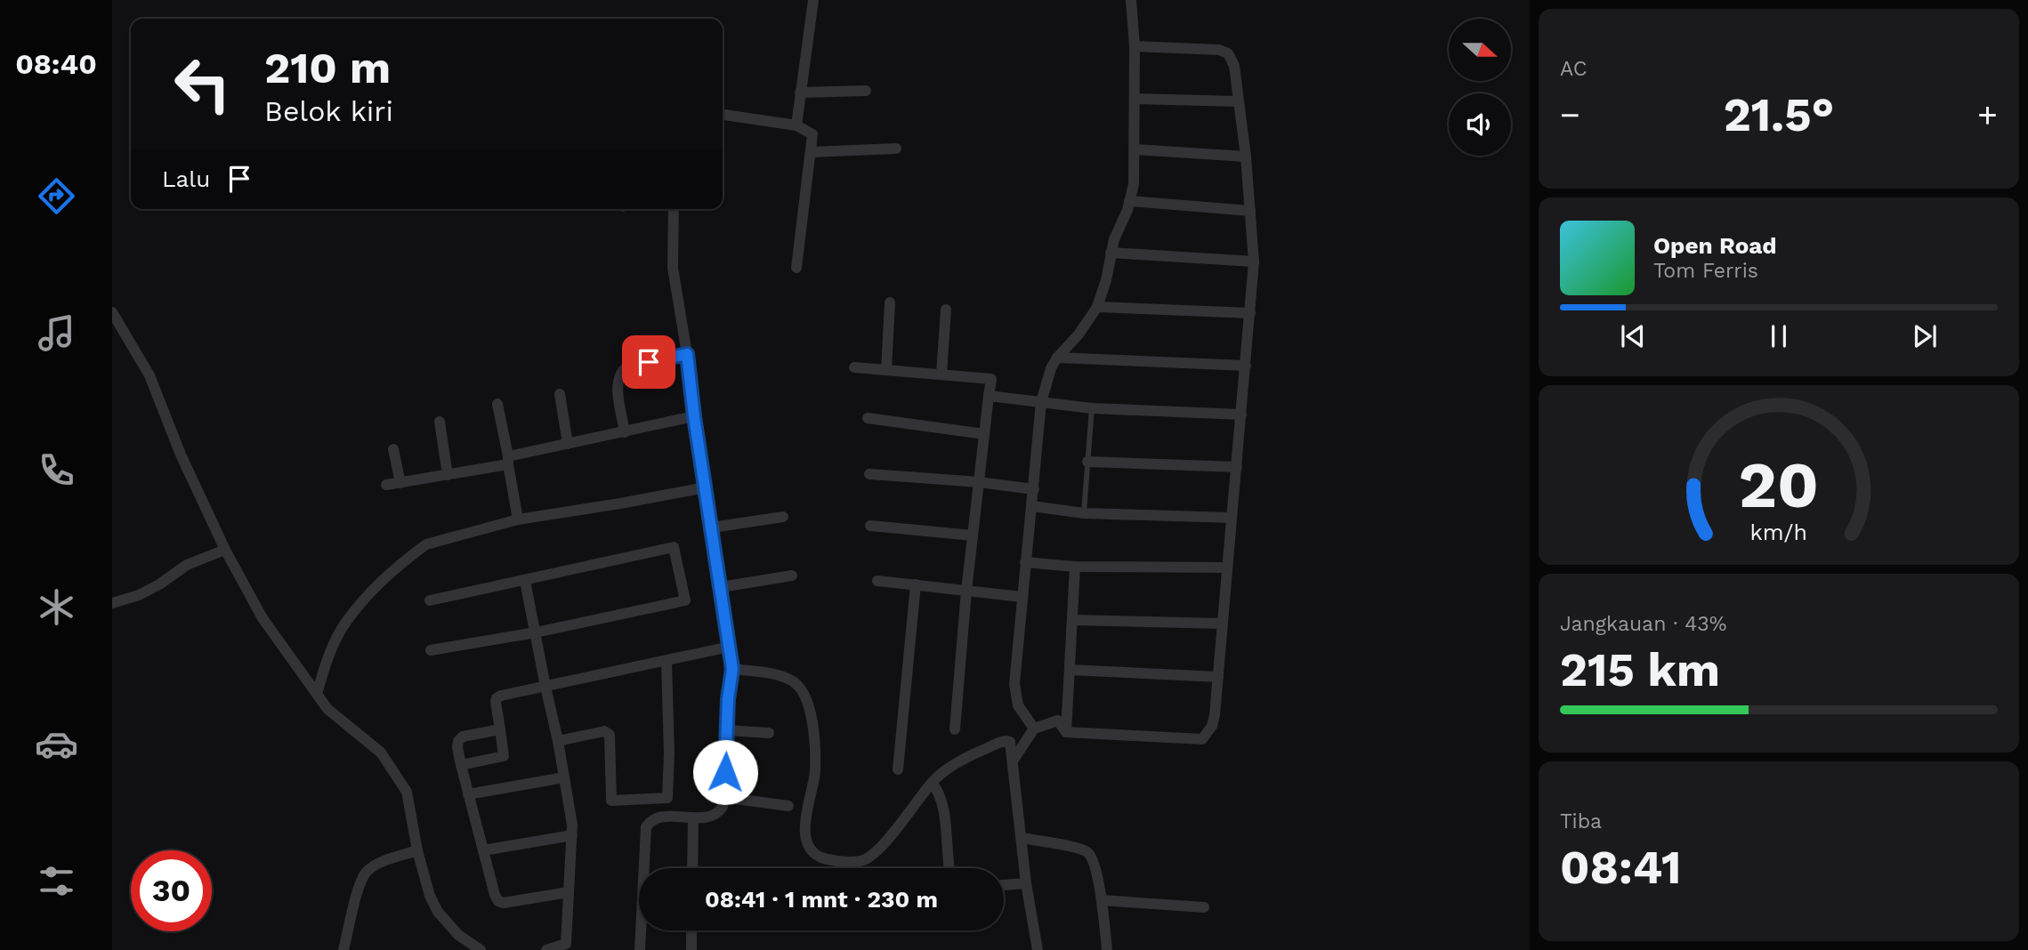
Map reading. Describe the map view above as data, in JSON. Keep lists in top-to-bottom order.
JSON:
{
  "north": "right",
  "page": {
    "tabs": "08:40",
    "tile": [
      "AC",
      ["Jangkauan · 43%", "215 km"],
      ["Tiba", "08:41"]
    ],
    "turn": ["210 m", "Belok kiri"],
    "heat": ["−", "21.5°", "+"],
    "then": "Lalu",
    "song": ["Open Road", "Tom Ferris"],
    "limit": "30",
    "trip": "08:41 · 1 mnt · 230 m",
    "gauge": ["20", "km/h"]
  }
}
